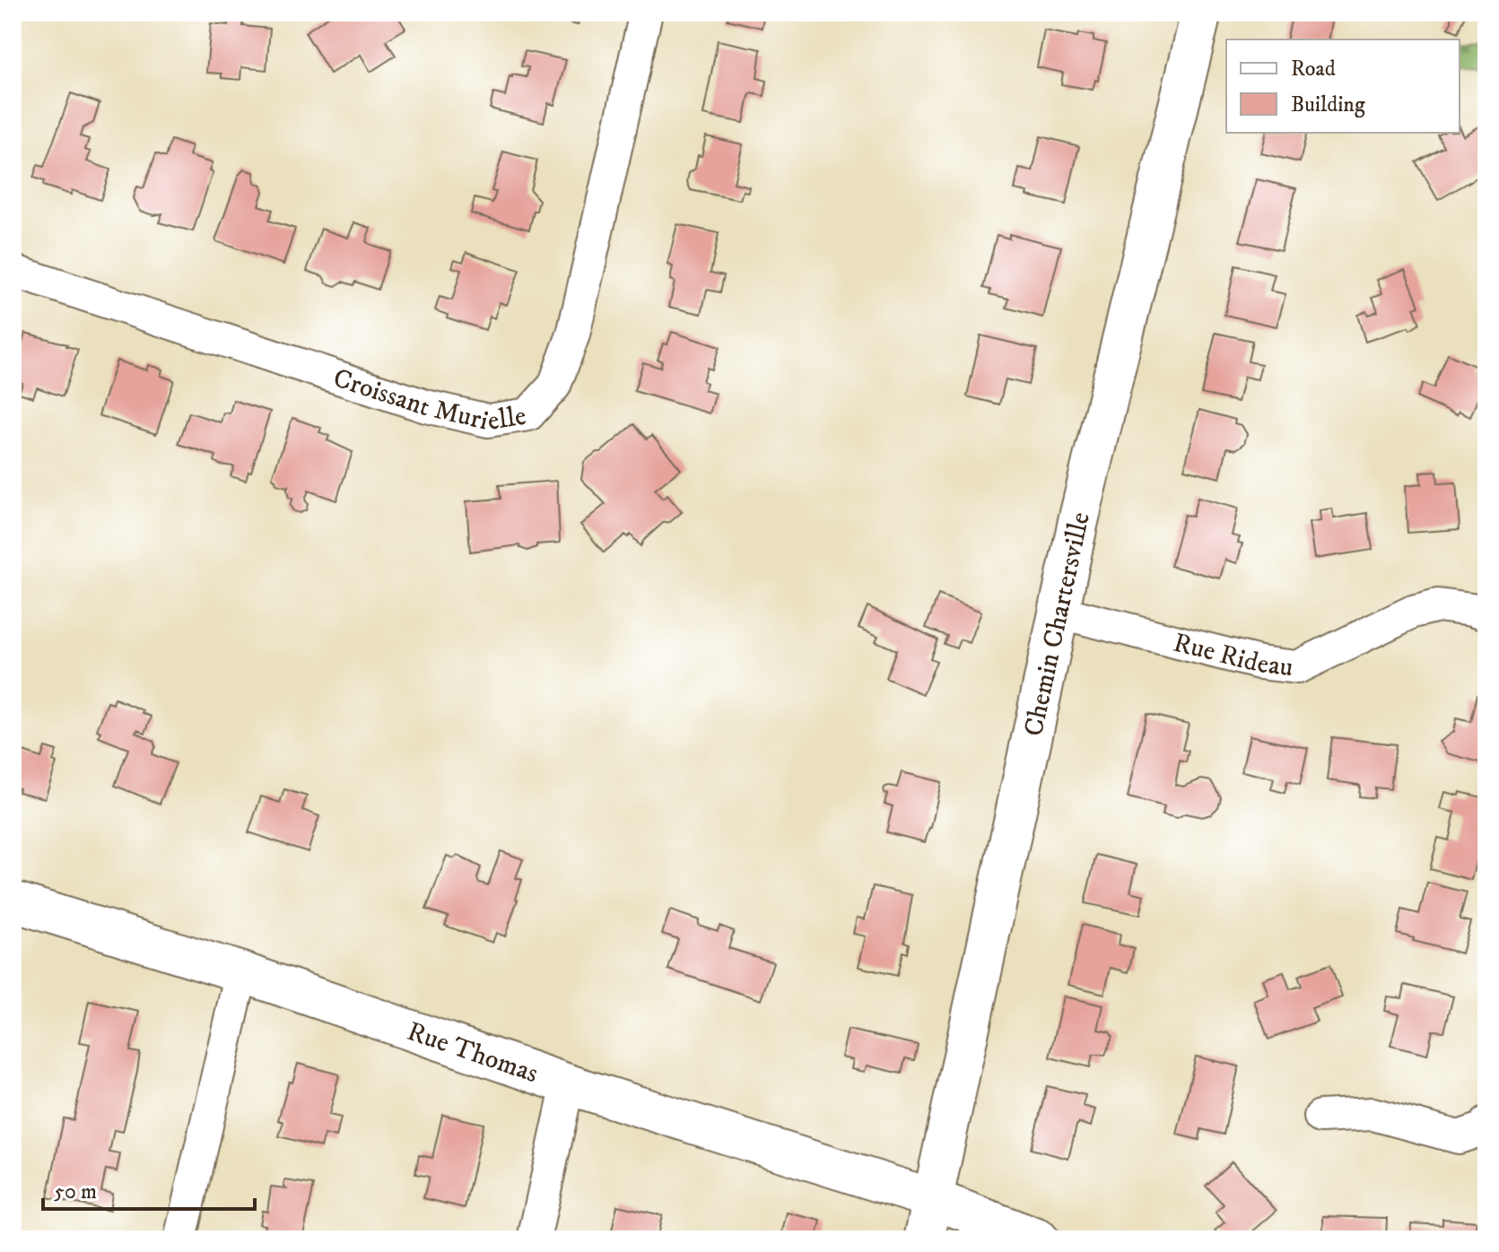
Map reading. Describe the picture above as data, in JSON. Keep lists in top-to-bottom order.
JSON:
{
  "streets": {
    "street": [
      "Croissant Murielle",
      "Chemin Chartersville",
      "Rue Rideau",
      "Rue Thomas"
    ]
  },
  "crossings": [
    ["Chemin Chartersville", "Rue Rideau"],
    ["Chemin Chartersville", "Rue Thomas"]
  ],
  "legend": ["Road", "Building"],
  "scale_bar": "50 m"
}
